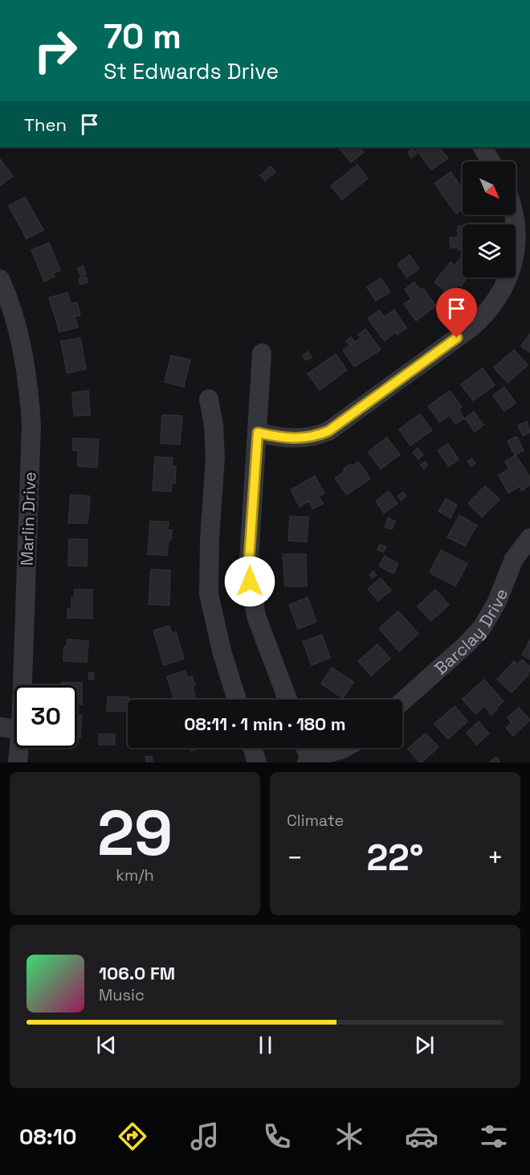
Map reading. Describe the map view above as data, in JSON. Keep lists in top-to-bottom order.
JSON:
{
  "streets": {
    "street": ["Marlin Drive", "Barclay Drive"]
  },
  "north": "bottom right",
  "page": {
    "turn": ["70 m", "St Edwards Drive"],
    "then": "Then",
    "limit": "30",
    "trip": "08:11 · 1 min · 180 m",
    "tile": [
      ["29", "km/h"],
      "Climate"
    ],
    "heat": ["−", "22°", "+"],
    "song": ["106.0 FM", "Music"],
    "tabs": "08:10"
  }
}
